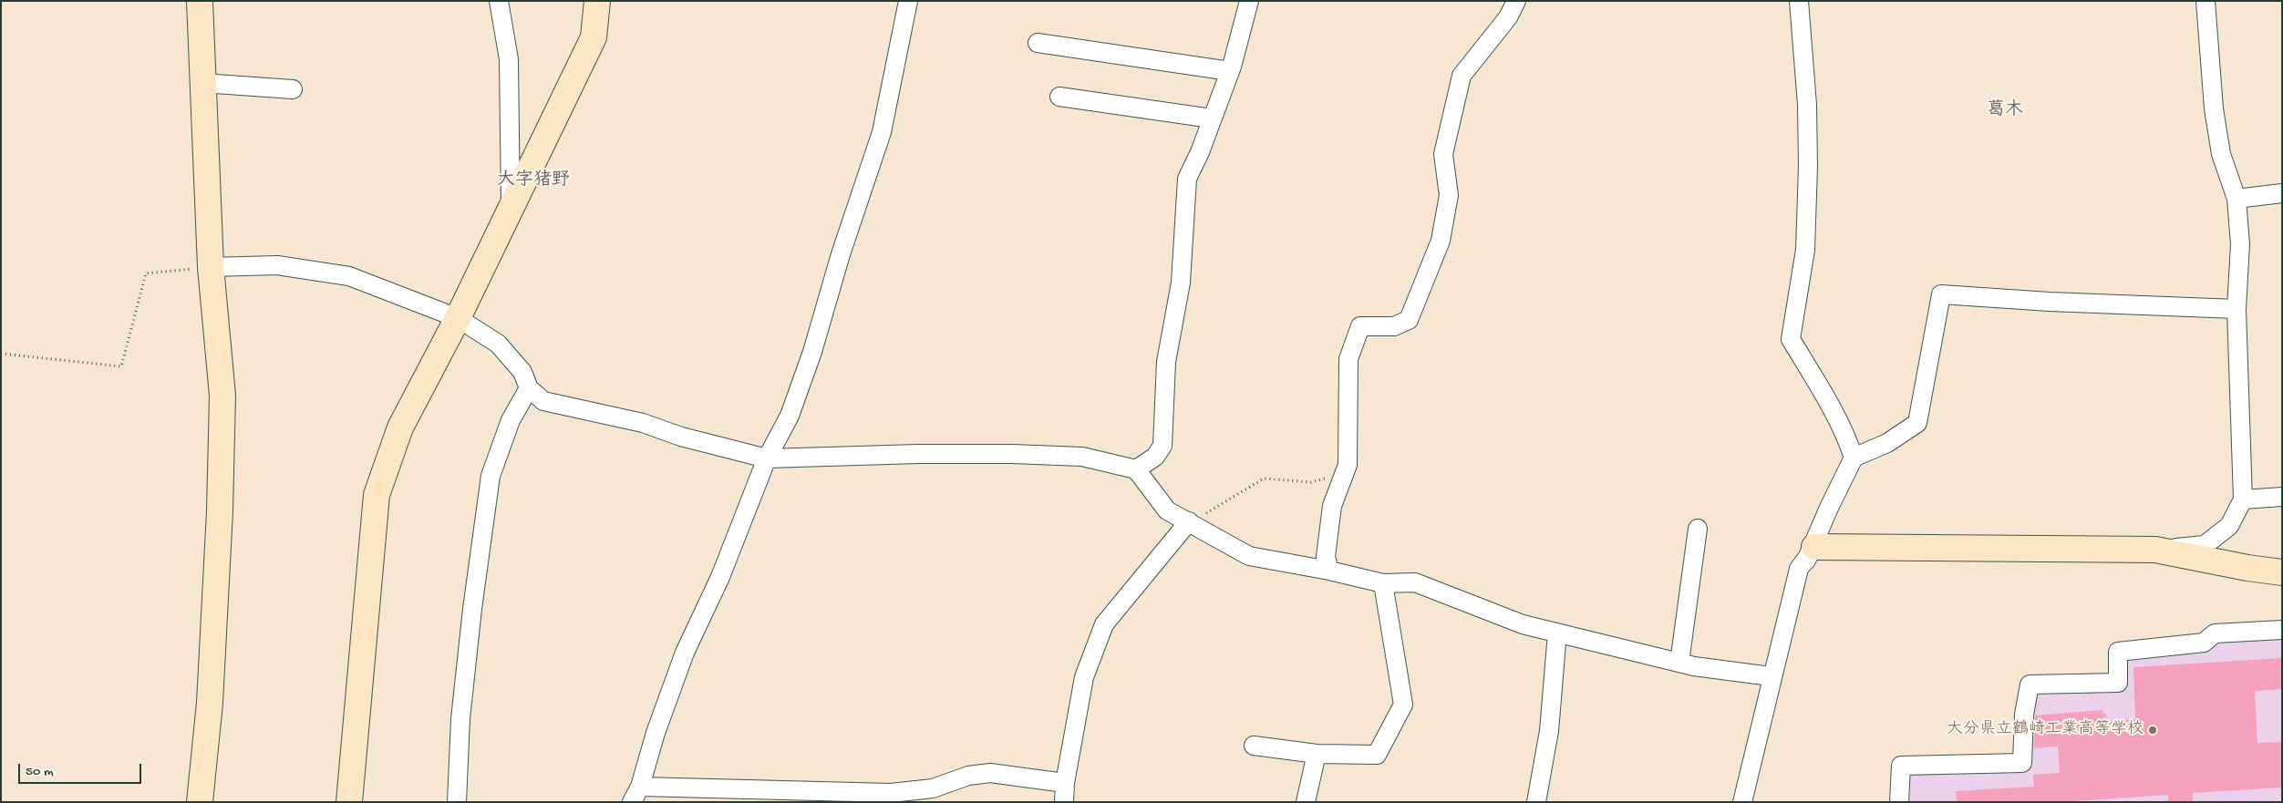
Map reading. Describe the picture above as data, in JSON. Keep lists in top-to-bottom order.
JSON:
{
  "districts": ["葛木", "大字猪野"],
  "places": ["大分県立鶴崎工業高等学校"],
  "scale_bar": "50 m"
}
